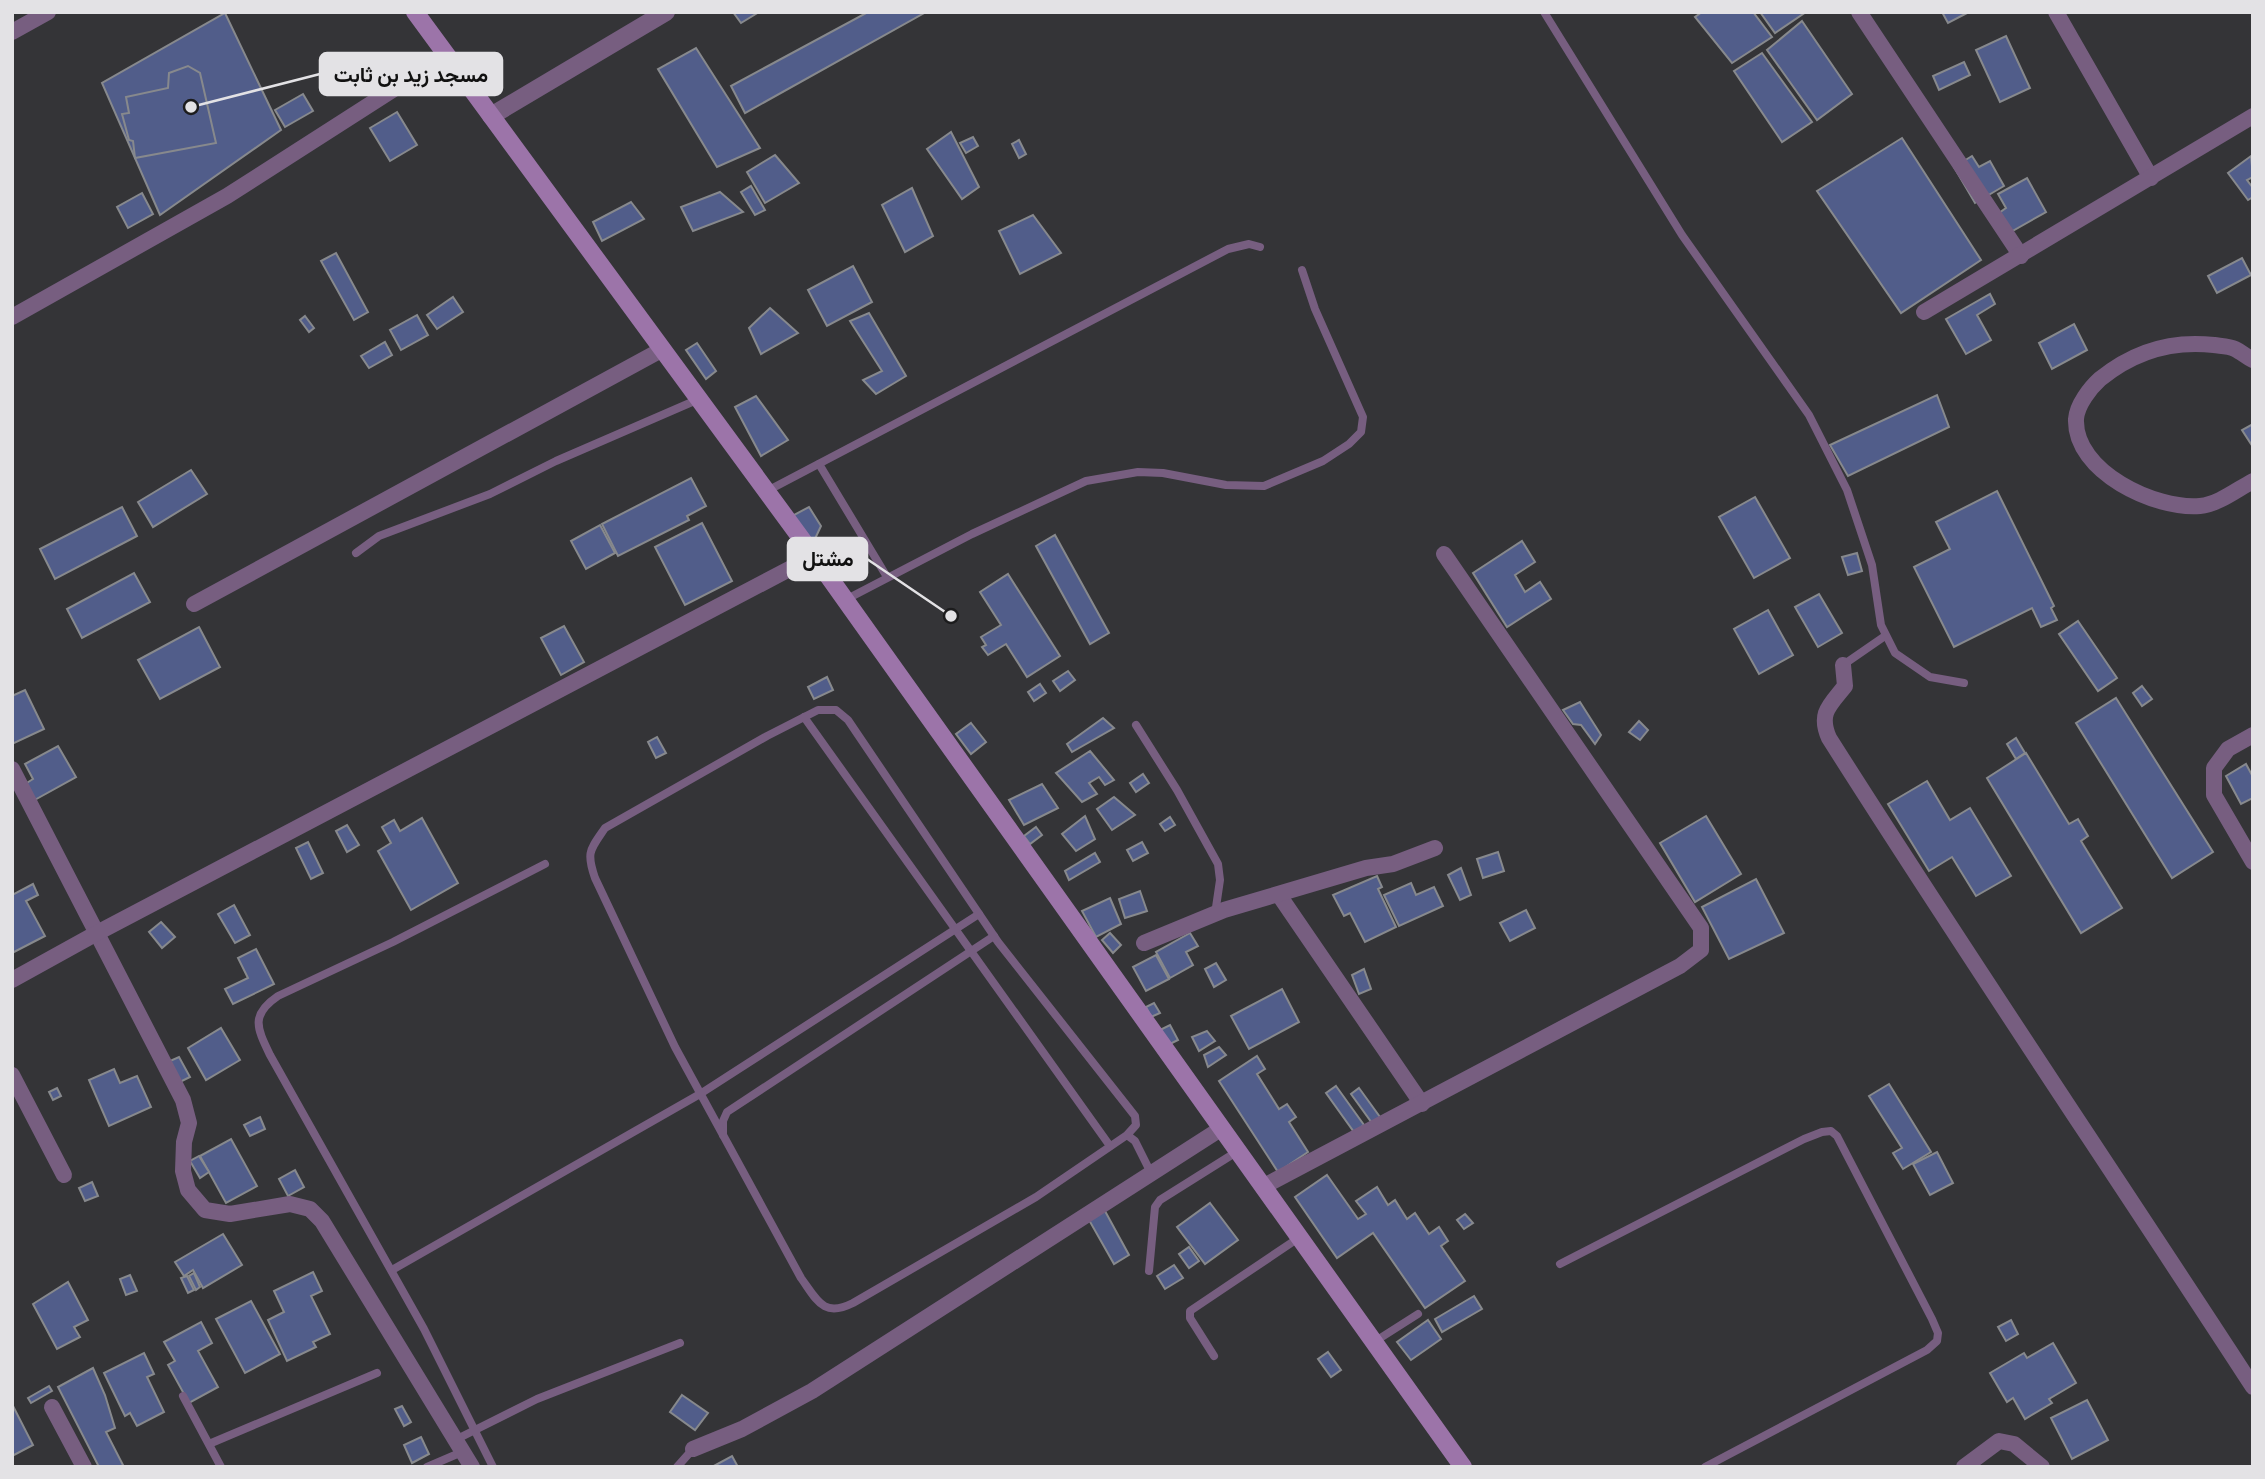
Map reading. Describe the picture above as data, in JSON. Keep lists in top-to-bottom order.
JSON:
{
  "places": ["مسجد زيد بن ثابت", "مشتل"]
}
